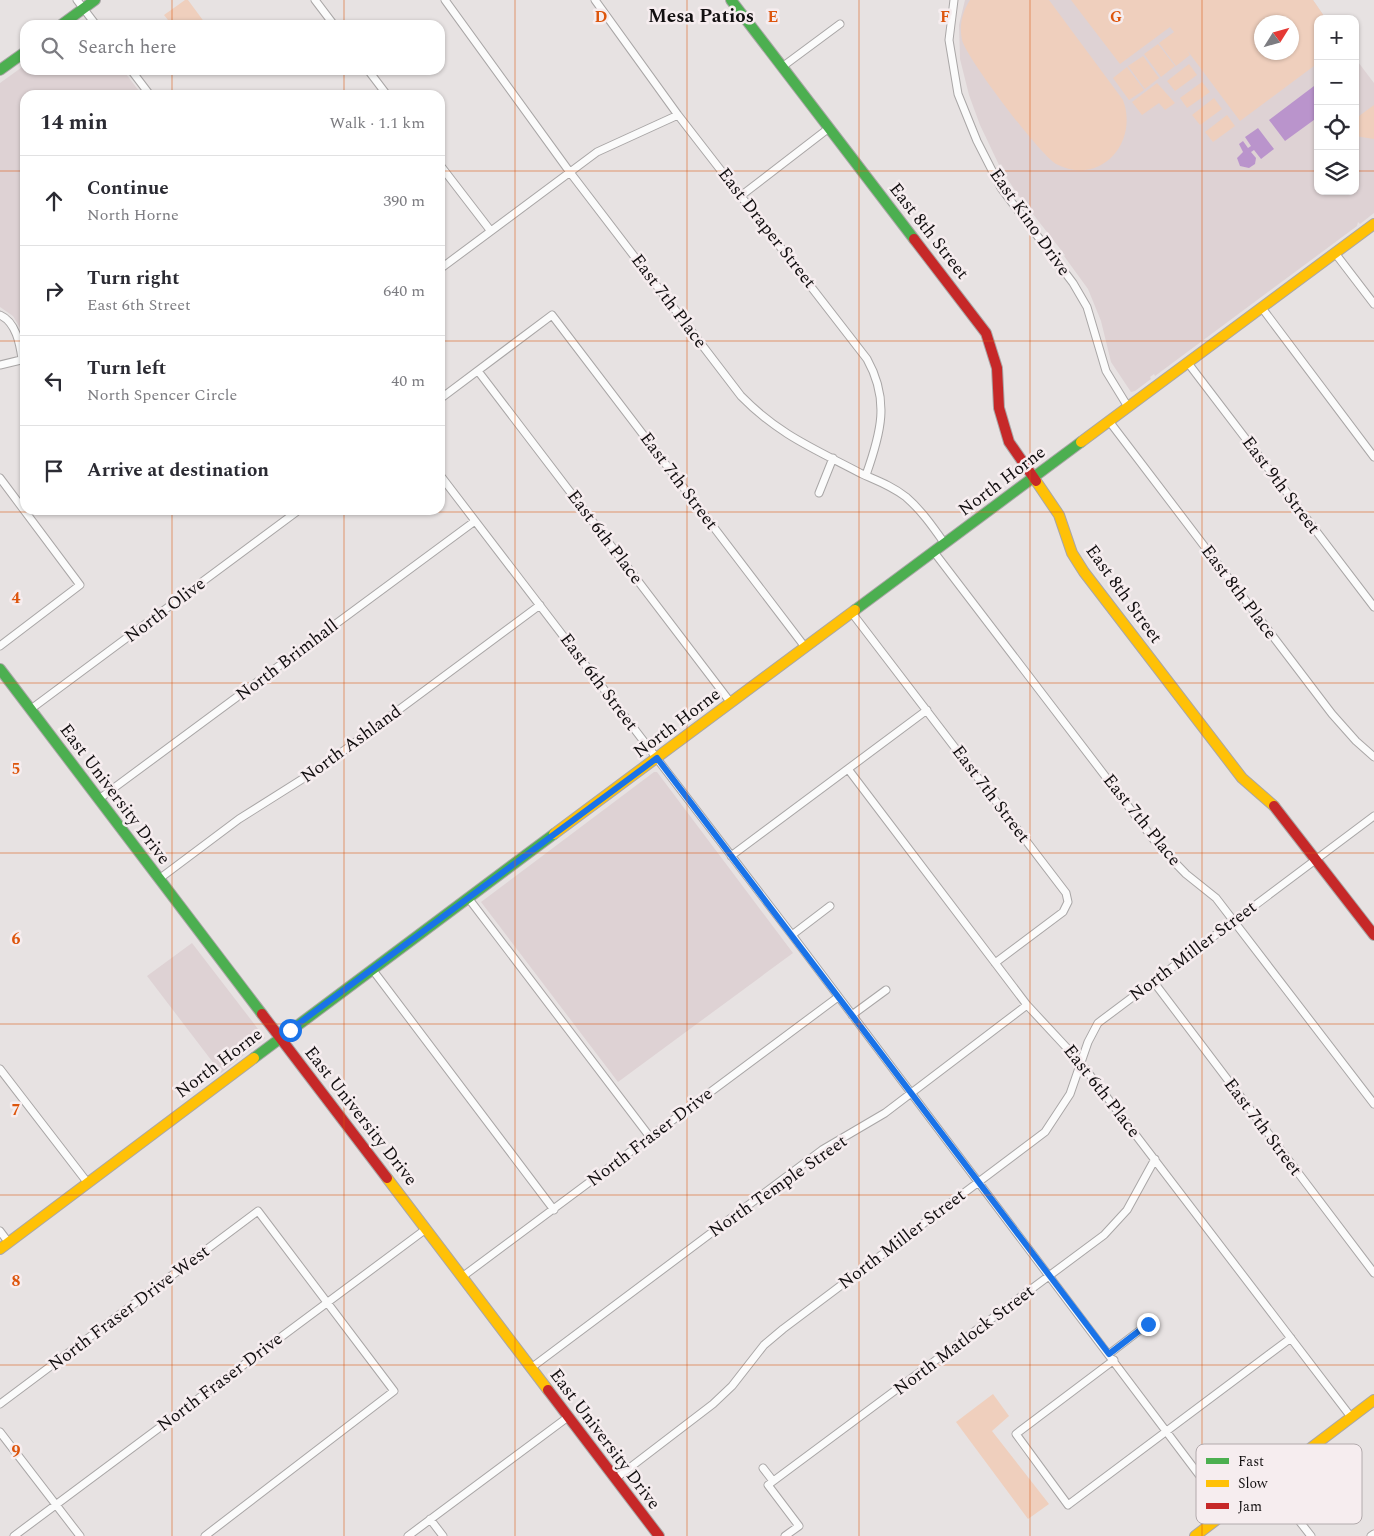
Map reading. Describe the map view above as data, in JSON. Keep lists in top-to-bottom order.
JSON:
{
  "streets": {
    "street": [
      "East Kino Drive",
      "East Draper Street",
      "East 8th Street",
      "East 7th Place",
      "East 7th Street",
      "North Horne",
      "East 9th Street",
      "East 6th Place",
      "East 8th Place",
      "North Olive",
      "North Brimhall",
      "East 6th Street",
      "North Ashland",
      "East University Drive",
      "North Miller Street",
      "North Fraser Drive",
      "North Temple Street",
      "North Fraser Drive West",
      "North Matlock Street"
    ]
  },
  "crossings": [
    ["East Kino Drive", "North Horne"],
    ["East Draper Street", "East 7th Place"],
    ["East 8th Street", "North Horne"],
    ["East 8th Street", "North Miller Street"],
    ["East 7th Place", "North Horne"],
    ["East 7th Place", "North Miller Street"],
    ["East 7th Street", "North Horne"],
    ["East 7th Street", "East 6th Place"],
    ["East 7th Street", "North Miller Street"],
    ["North Horne", "East 9th Street"],
    ["North Horne", "East 6th Place"],
    ["North Horne", "East 8th Place"],
    ["North Horne", "East 6th Street"],
    ["North Horne", "East University Drive"],
    ["East 6th Place", "North Miller Street"],
    ["East 6th Place", "North Temple Street"],
    ["East 6th Place", "North Matlock Street"],
    ["North Olive", "East University Drive"],
    ["North Brimhall", "East 6th Street"],
    ["North Brimhall", "East University Drive"],
    ["East 6th Street", "North Ashland"],
    ["East 6th Street", "North Miller Street"],
    ["East 6th Street", "North Fraser Drive"],
    ["East 6th Street", "North Temple Street"],
    ["East 6th Street", "North Matlock Street"],
    ["North Ashland", "East University Drive"],
    ["East University Drive", "North Miller Street"],
    ["East University Drive", "North Fraser Drive"],
    ["East University Drive", "North Temple Street"],
    ["North Fraser Drive", "North Fraser Drive West"]
  ],
  "districts": ["Mesa Patios"],
  "legend": ["Fast", "Slow", "Jam"],
  "north": "top right",
  "page": {
    "map_buttons": ["+", "−"],
    "search": "Search here",
    "heading": ["14 min", "Walk · 1.1 km"],
    "list": [
      ["Continue", "North Horne", "390 m"],
      ["Turn right", "East 6th Street", "640 m"],
      ["Turn left", "North Spencer Circle", "40 m"],
      "Arrive at destination"
    ]
  },
  "grid": {
    "columns": [
      "D",
      "E",
      "F",
      "G"
    ],
    "rows": [
      "4",
      "5",
      "6",
      "7",
      "8",
      "9"
    ]
  }
}
